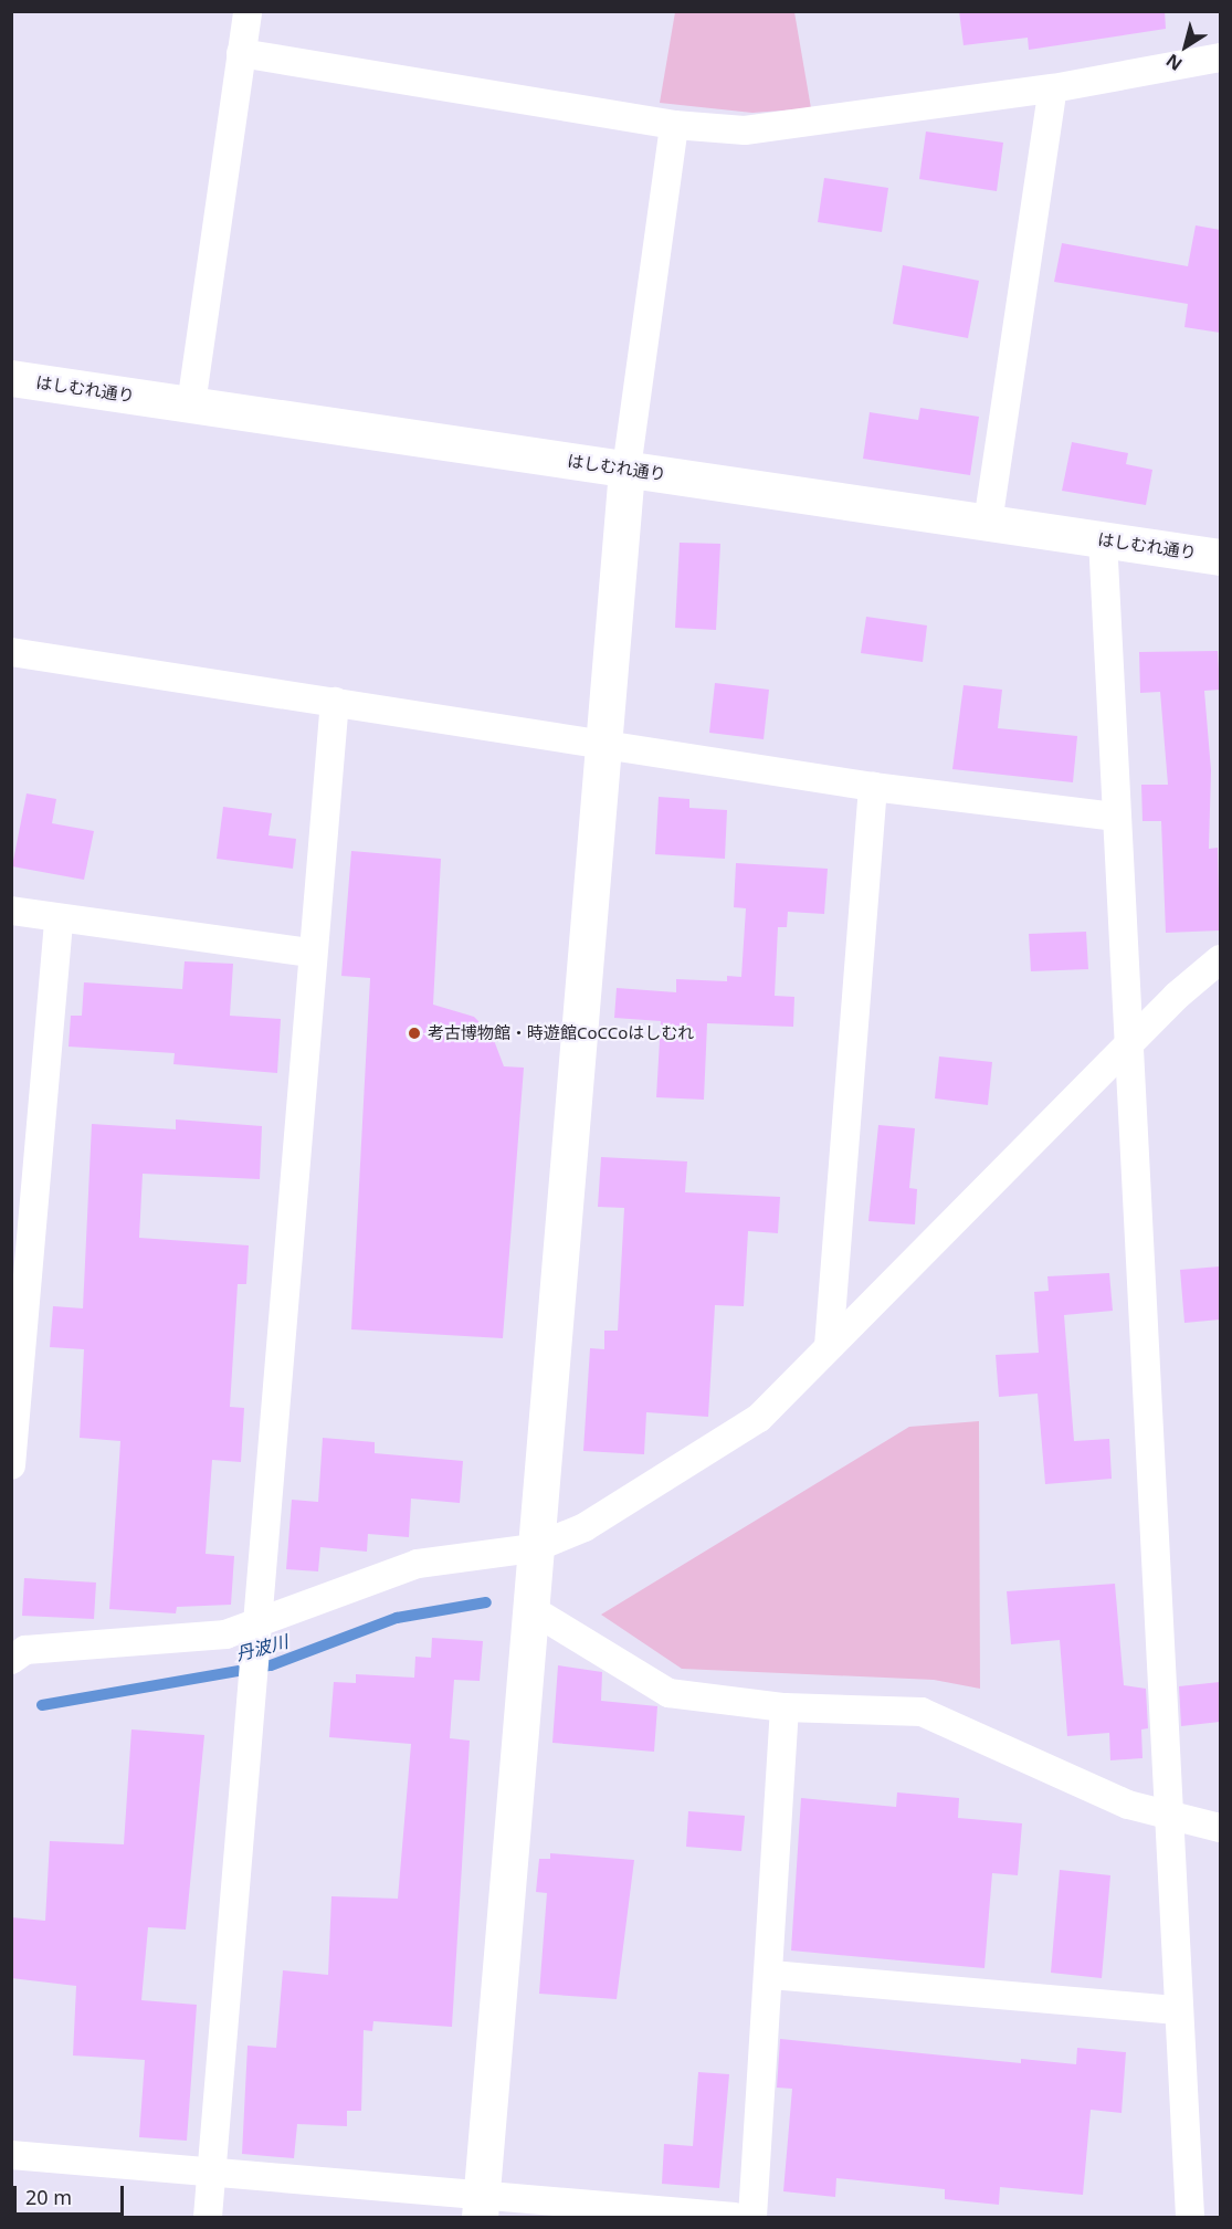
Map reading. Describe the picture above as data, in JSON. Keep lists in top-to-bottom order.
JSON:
{
  "streets": {
    "street": ["はしむれ通り"]
  },
  "water": ["丹波川"],
  "places": ["考古博物館・時遊館CoCCoはしむれ"],
  "scale_bar": "20 m",
  "north": "bottom left"
}
